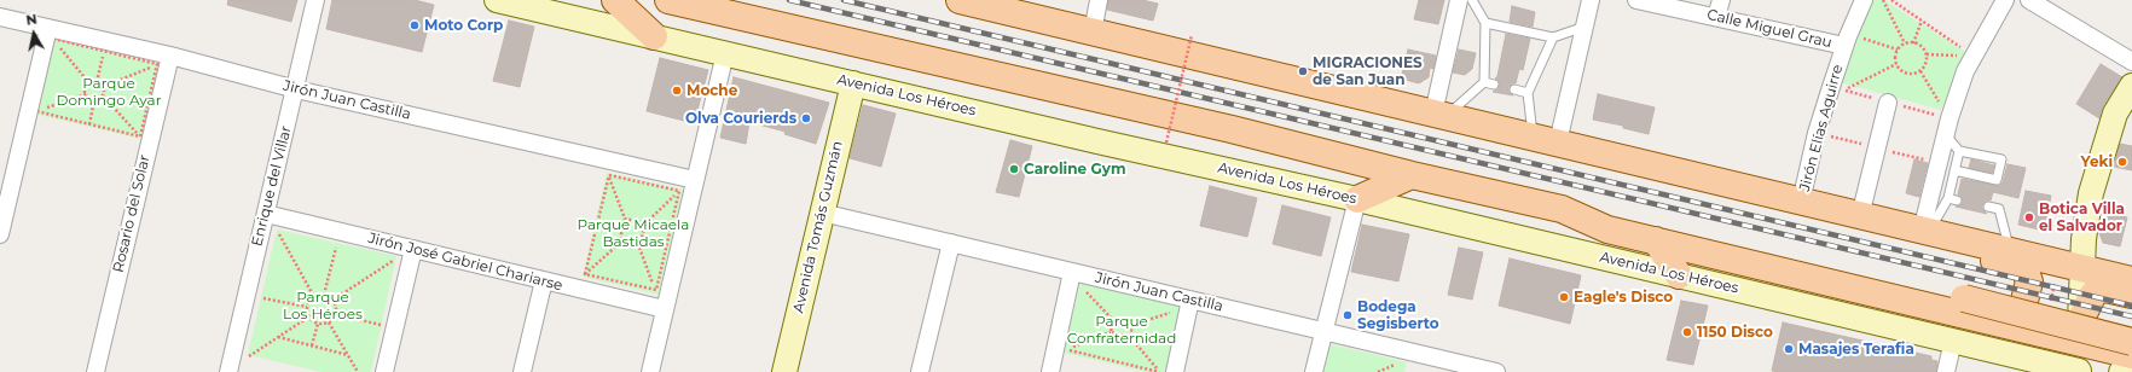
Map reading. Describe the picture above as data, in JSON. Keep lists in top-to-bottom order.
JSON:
{
  "streets": {
    "main road": ["Avenida Los Héroes"],
    "street": [
      "Calle Miguel Grau",
      "Jirón Juan Castilla",
      "Jirón Elías Aguirre",
      "Enrique del Villar",
      "Rosario del Solar",
      "Avenida Tomás Guzmán",
      "Jirón José Gabriel Chariarse"
    ]
  },
  "crossings": [
    ["Calle Miguel Grau", "Jirón Elías Aguirre"],
    ["Avenida Los Héroes", "Avenida Tomás Guzmán"],
    ["Jirón Juan Castilla", "Enrique del Villar"],
    ["Jirón Juan Castilla", "Rosario del Solar"],
    ["Jirón Juan Castilla", "Avenida Tomás Guzmán"],
    ["Enrique del Villar", "Jirón José Gabriel Chariarse"]
  ],
  "parks": [
    "Parque Domingo Ayar",
    "Parque Micaela Bastidas",
    "Parque Los Héroes",
    "Parque Confraternidad"
  ],
  "places": [
    "Moto Corp",
    "MIGRACIONES de San Juan",
    "Moche",
    "Olva Courierds",
    "Yeki",
    "Caroline Gym",
    "Botica Villa el Salvador",
    "Eagle's Disco",
    "Bodega Segisberto",
    "1150 Disco",
    "Masajes Terafia"
  ],
  "north": "top"
}
